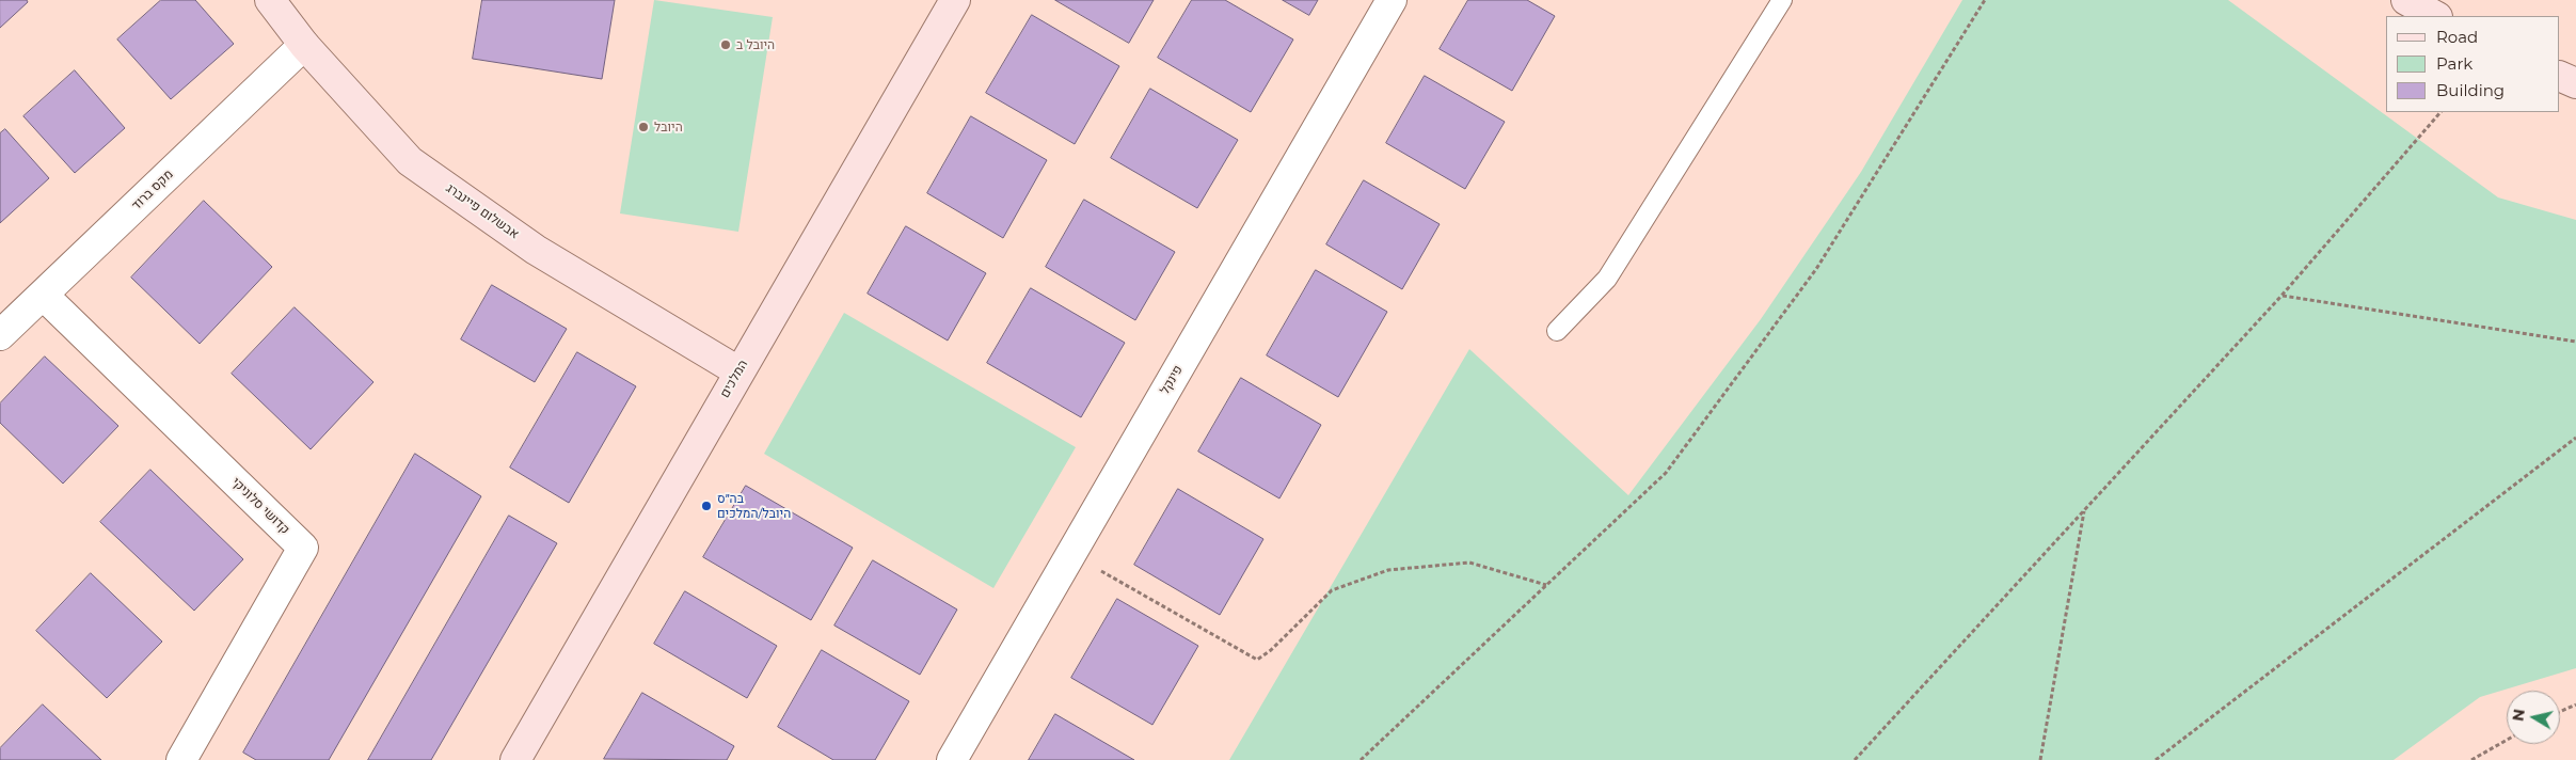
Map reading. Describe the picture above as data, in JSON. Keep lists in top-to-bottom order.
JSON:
{
  "streets": {
    "street": [
      "מקס ברוד",
      "אבשלום פיינברג",
      "המלכים",
      "פינקל",
      "קדושי סלוניקי"
    ]
  },
  "crossings": [
    ["מקס ברוד", "אבשלום פיינברג"],
    ["מקס ברוד", "קדושי סלוניקי"],
    ["אבשלום פיינברג", "המלכים"]
  ],
  "places": ["היובל ב", "היובל", "בה״ס היובל/המלכים"],
  "legend": ["Road", "Park", "Building"],
  "north": "left"
}
